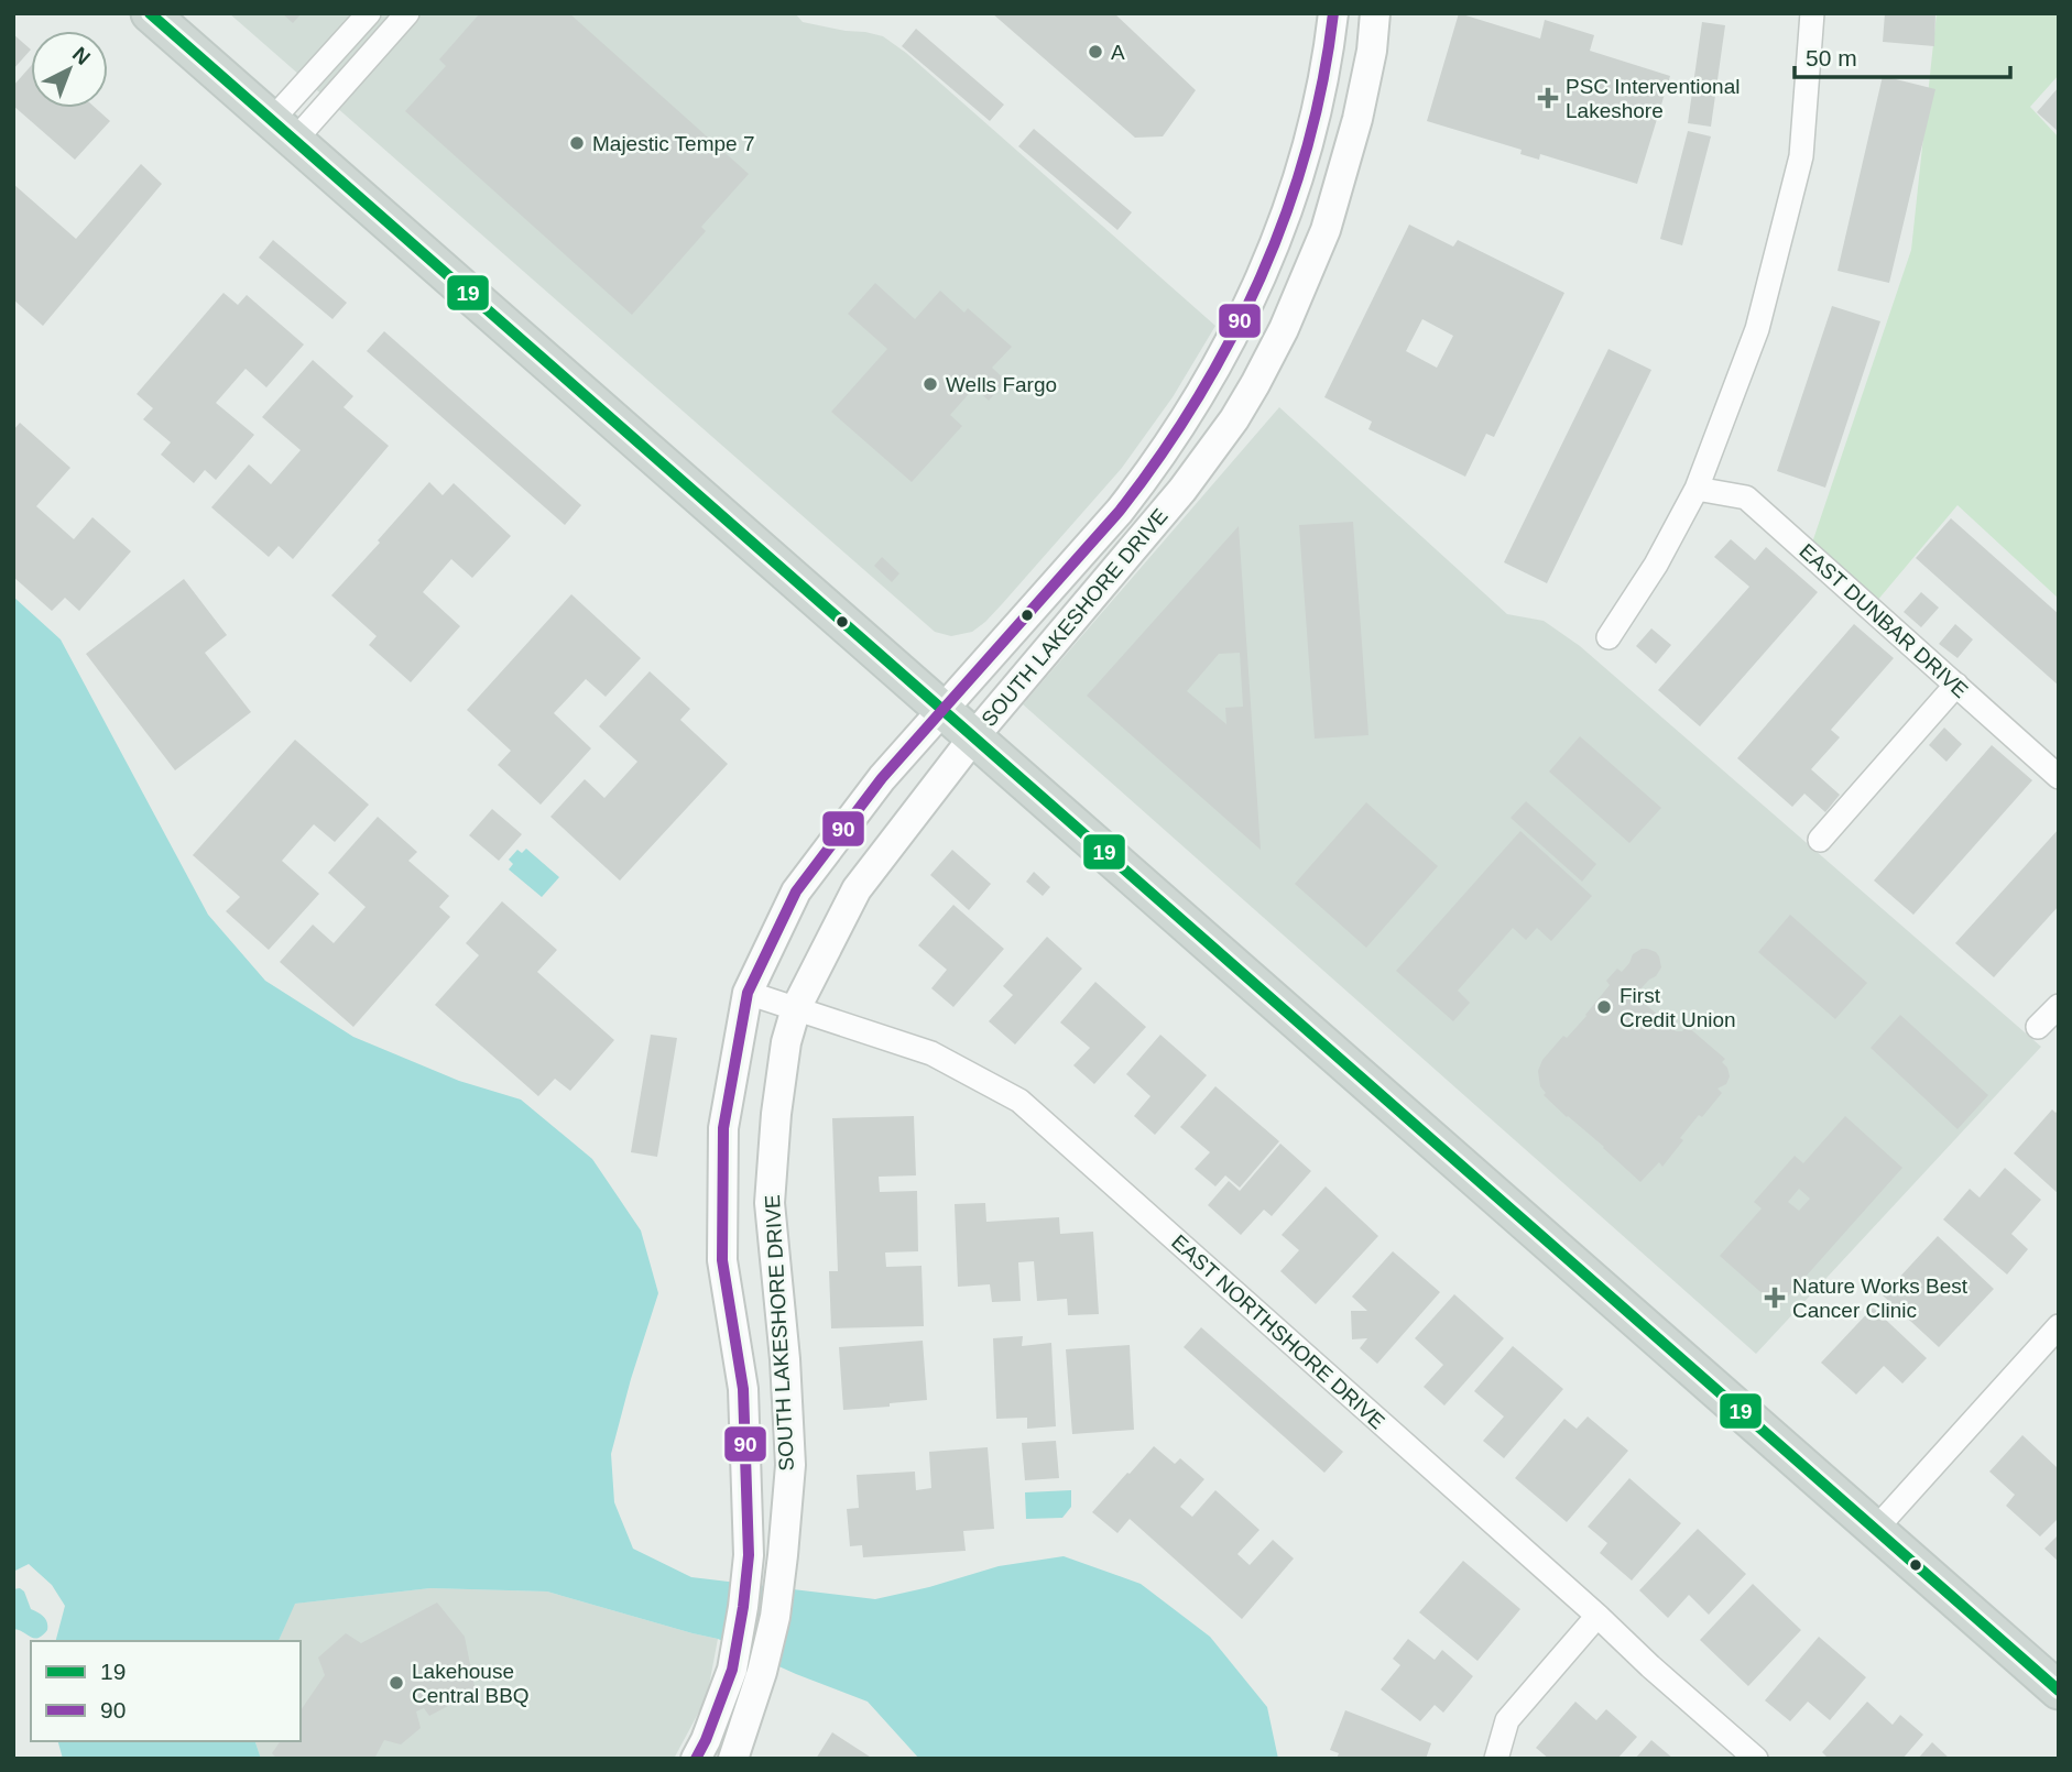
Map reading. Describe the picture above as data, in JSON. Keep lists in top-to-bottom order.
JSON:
{
  "streets": {
    "street": ["SOUTH LAKESHORE DRIVE", "EAST DUNBAR DRIVE", "EAST NORTHSHORE DRIVE"]
  },
  "crossings": [
    ["SOUTH LAKESHORE DRIVE", "EAST NORTHSHORE DRIVE"]
  ],
  "places": {
    "other": [
      "A",
      "Majestic Tempe 7",
      "Wells Fargo",
      "First Credit Union",
      "Lakehouse Central BBQ"
    ],
    "health": ["PSC Interventional Lakeshore", "Nature Works Best Cancer Clinic"]
  },
  "lines": ["transit line 19", "transit line 90"],
  "legend": ["19", "90"],
  "scale_bar": "50 m",
  "north": "top right"
}
